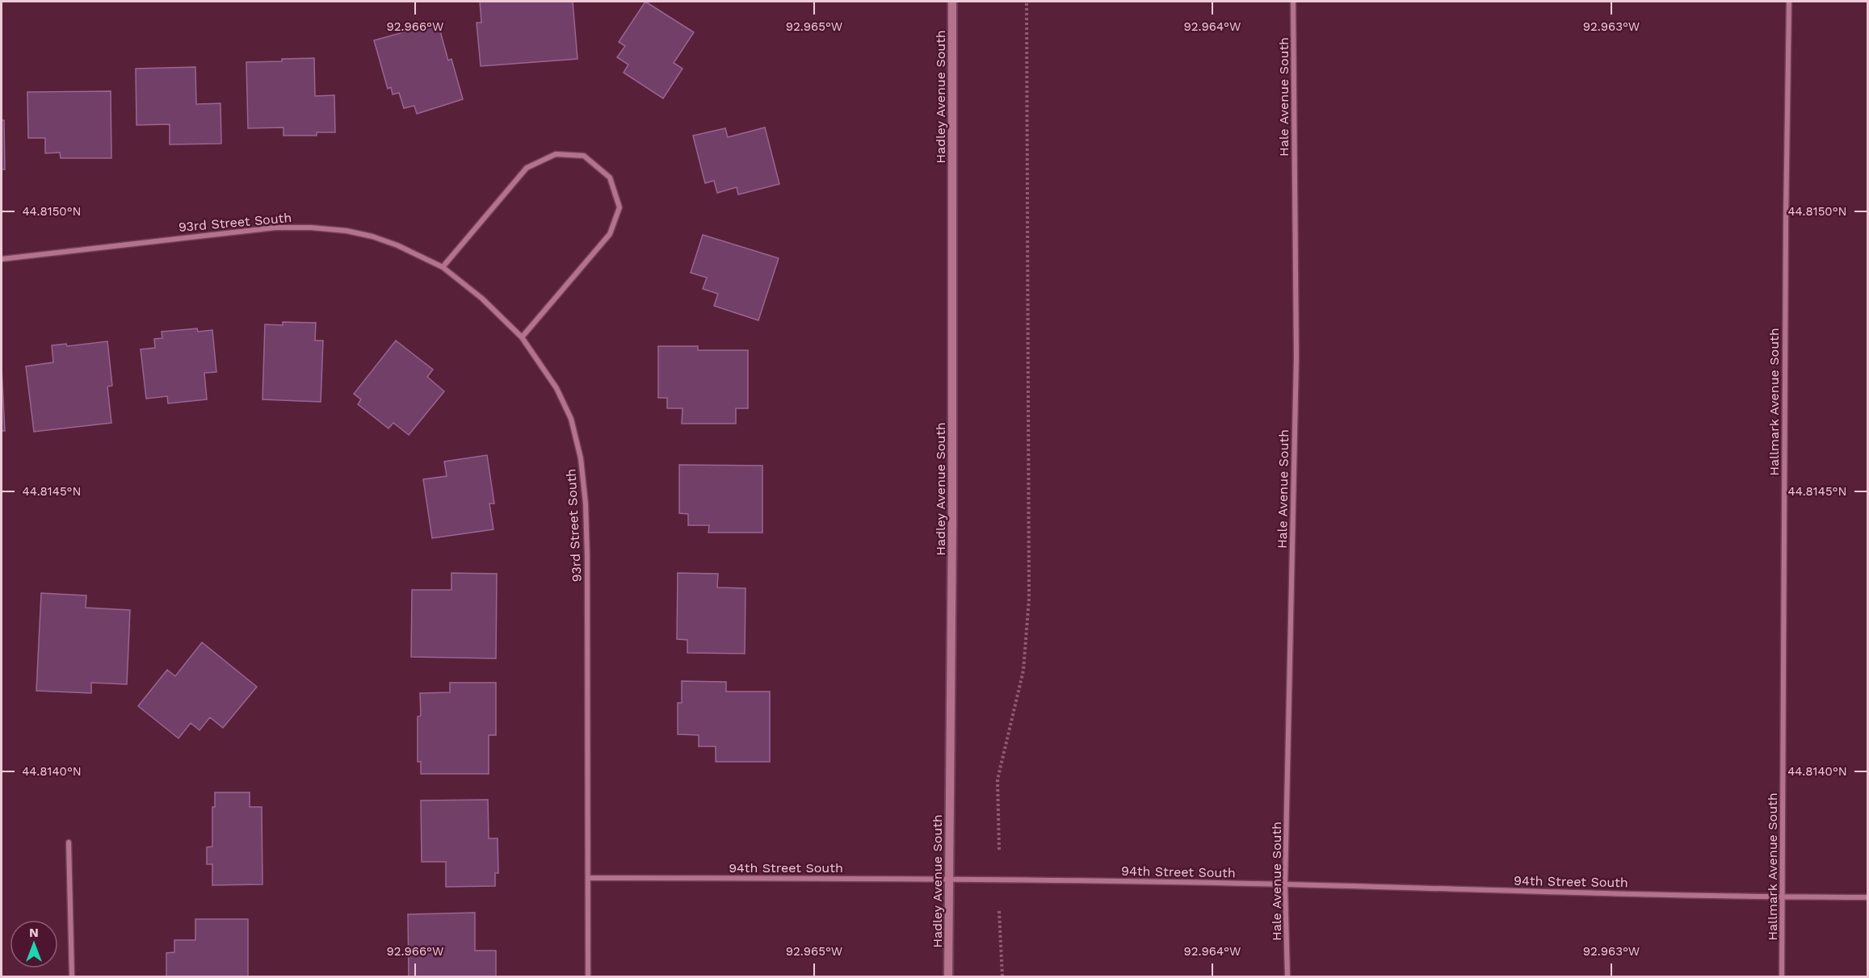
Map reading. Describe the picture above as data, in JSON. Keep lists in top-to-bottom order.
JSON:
{
  "streets": {
    "street": [
      "Hadley Avenue South",
      "Hale Avenue South",
      "93rd Street South",
      "Hallmark Avenue South",
      "94th Street South"
    ]
  },
  "crossings": [
    ["Hadley Avenue South", "94th Street South"],
    ["Hale Avenue South", "94th Street South"],
    ["93rd Street South", "94th Street South"],
    ["Hallmark Avenue South", "94th Street South"]
  ],
  "north": "top",
  "coordinates": [
    "92.966°W",
    "92.965°W",
    "92.964°W",
    "92.963°W",
    "44.8150°N",
    "44.8145°N",
    "44.8140°N"
  ]
}
